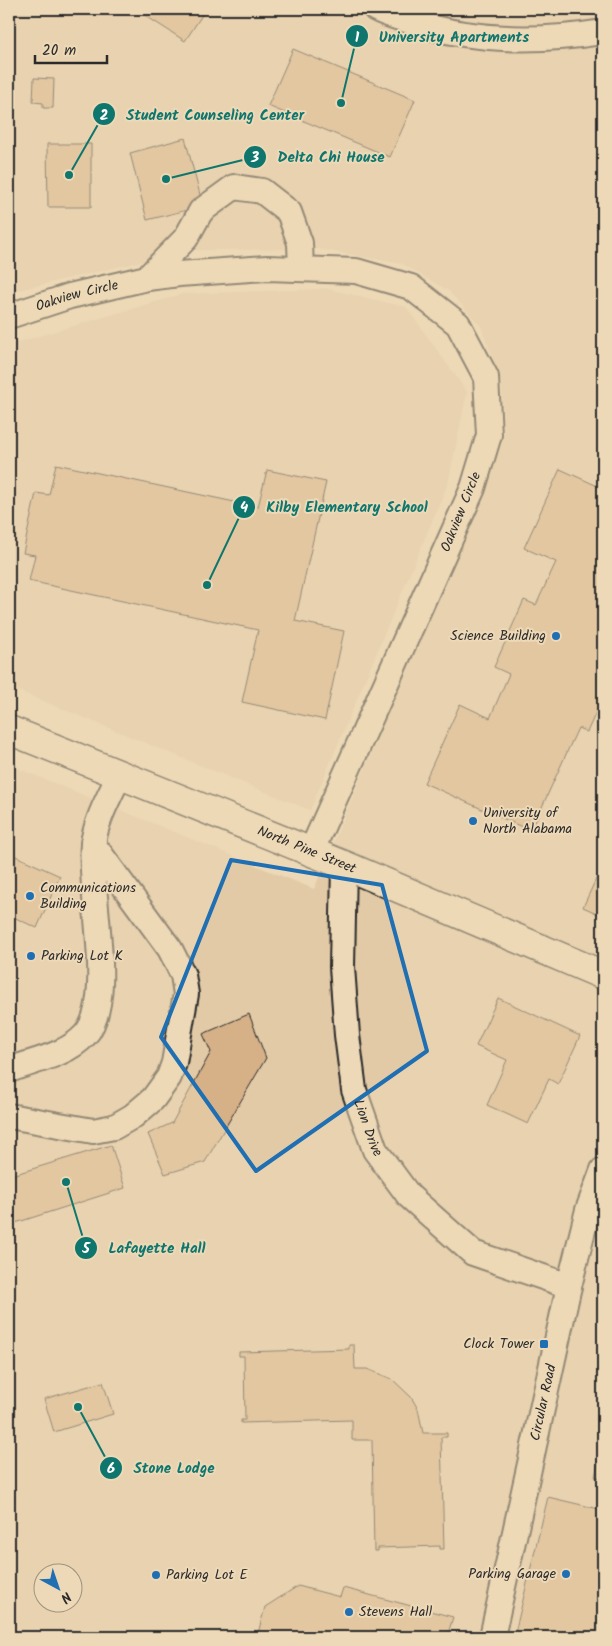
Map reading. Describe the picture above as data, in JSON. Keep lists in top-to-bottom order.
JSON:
{
  "streets": {
    "main road": ["North Pine Street"],
    "street": ["Oakview Circle", "Lion Drive", "Circular Road"]
  },
  "crossings": [
    ["Oakview Circle", "North Pine Street"],
    ["North Pine Street", "Lion Drive"],
    ["Lion Drive", "Circular Road"]
  ],
  "places": {
    "other": [
      "University Apartments",
      "Student Counseling Center",
      "Delta Chi House",
      "Kilby Elementary School",
      "Science Building",
      "University of North Alabama",
      "Communications Building",
      "Parking Lot K",
      "Lafayette Hall",
      "Stone Lodge",
      "Parking Garage",
      "Parking Lot E",
      "Stevens Hall"
    ],
    "transit": ["Clock Tower"]
  },
  "scale_bar": "20 m",
  "north": "bottom right"
}
